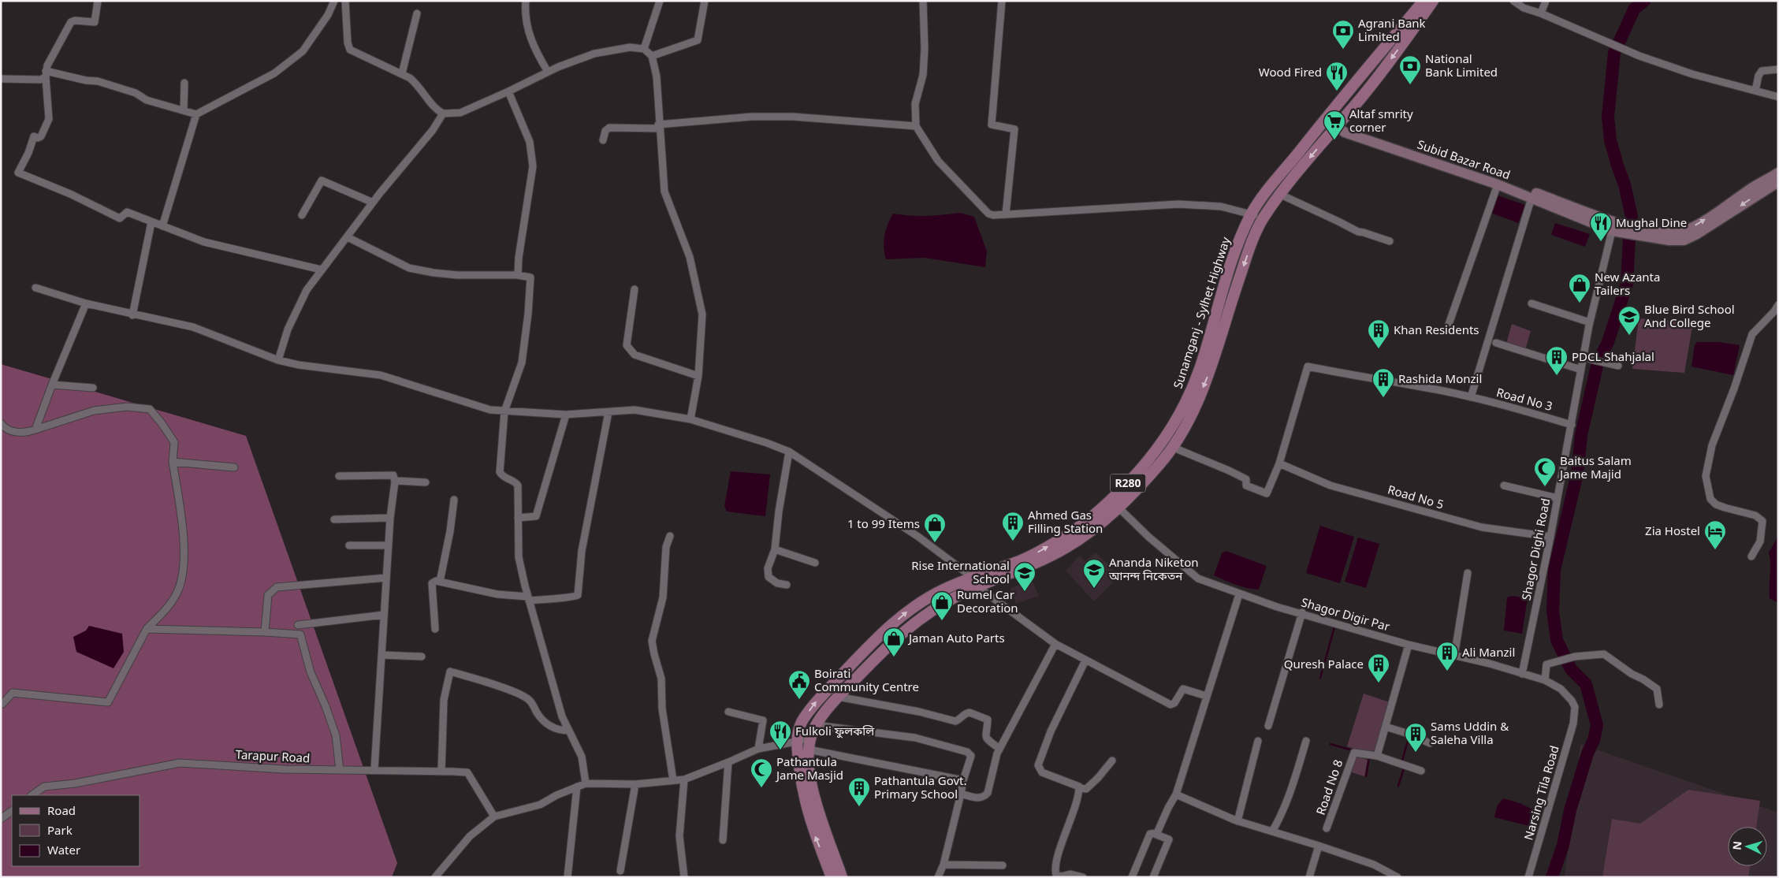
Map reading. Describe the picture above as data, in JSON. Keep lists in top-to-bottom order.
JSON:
{
  "streets": {
    "main road": ["Subid Bazar Road", "Sunamganj - Sylhet Highway", "R280"],
    "street": [
      "Road No 3",
      "Road No 5",
      "Shagor Dighi Road",
      "Shagor Digir Par",
      "Tarapur Road",
      "Road No 8",
      "Narsing Tila Road"
    ]
  },
  "crossings": [
    ["Subid Bazar Road", "Sunamganj - Sylhet Highway"],
    ["Subid Bazar Road", "Shagor Dighi Road"],
    ["Sunamganj - Sylhet Highway", "Shagor Digir Par"],
    ["Road No 3", "Road No 5"],
    ["Road No 3", "Shagor Dighi Road"],
    ["Road No 5", "Shagor Dighi Road"],
    ["Shagor Dighi Road", "Shagor Digir Par"],
    ["Shagor Digir Par", "Narsing Tila Road"]
  ],
  "places": {
    "bank": ["Agrani Bank Limited", "National Bank Limited"],
    "restaurant": ["Wood Fired", "Mughal Dine", "Fulkoli ফুলকলি"],
    "supermarket": ["Altaf smrity corner"],
    "shop": [
      "New Azanta Tailers",
      "1 to 99 Items",
      "Rumel Car Decoration",
      "Jaman Auto Parts"
    ],
    "school or university": ["Blue Bird School And College", "Ananda Niketon আনন্দ নিকেতন", "Rise International School"],
    "building": [
      "Khan Residents",
      "PDCL Shahjalal",
      "Rashida Monzil",
      "Ahmed Gas Filling Station",
      "Ali Manzil",
      "Quresh Palace",
      "Sams Uddin & Saleha Villa",
      "Pathantula Govt. Primary School"
    ],
    "mosque": ["Baitus Salam Jame Majid", "Pathantula Jame Masjid"],
    "hotel": ["Zia Hostel"],
    "public building": ["Boirati Community Centre"]
  },
  "legend": ["Road", "Park", "Water"],
  "north": "left"
}
